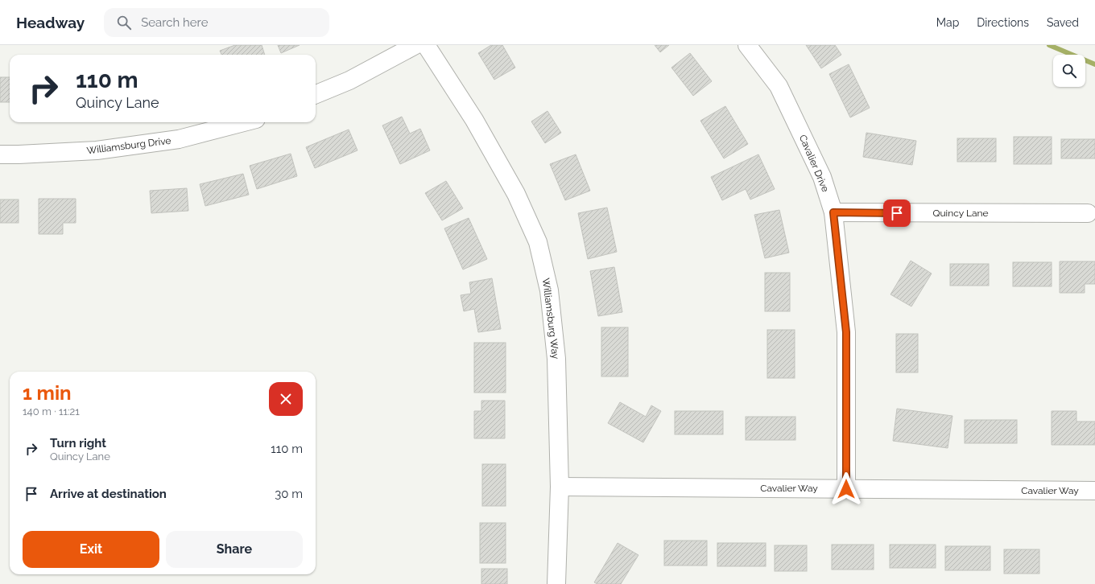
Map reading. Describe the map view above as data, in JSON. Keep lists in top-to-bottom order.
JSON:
{
  "streets": {
    "street": [
      "Williamsburg Drive",
      "Cavalier Drive",
      "Quincy Lane",
      "Williamsburg Way",
      "Cavalier Way"
    ]
  },
  "crossings": [
    ["Cavalier Drive", "Quincy Lane"],
    ["Cavalier Drive", "Cavalier Way"],
    ["Williamsburg Way", "Cavalier Way"]
  ],
  "page": {
    "header": "Headway",
    "search": "Search here",
    "nav": ["Map", "Directions", "Saved"],
    "turn": ["110 m", "Quincy Lane"],
    "heading": ["1 min", "140 m · 11:21"],
    "list": [
      {
        "name": "Turn right",
        "note": "Quincy Lane",
        "value": "110 m"
      },
      {
        "name": "Arrive at destination",
        "value": "30 m"
      }
    ],
    "buttons": ["Exit", "Share"]
  }
}
